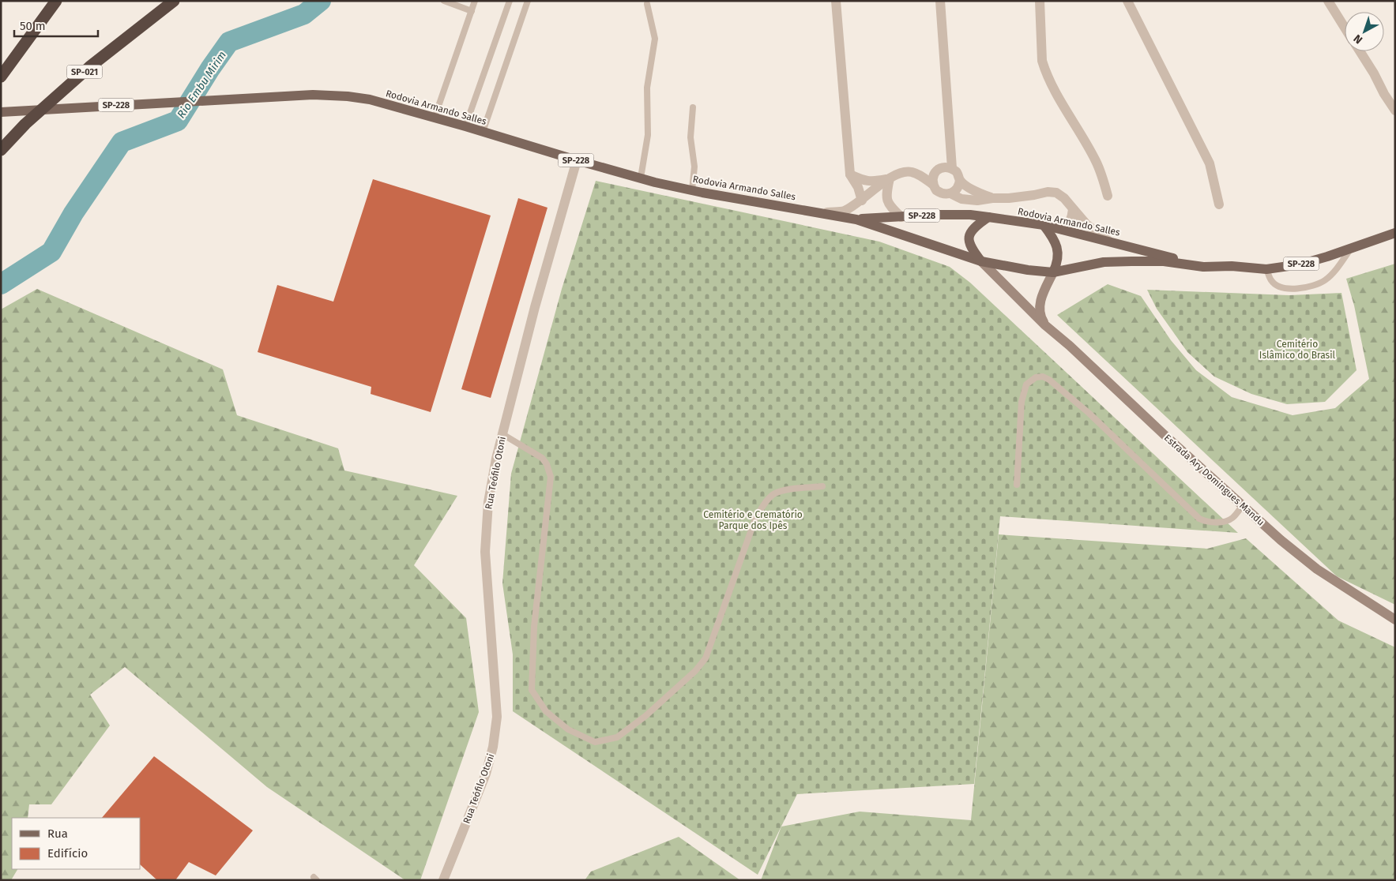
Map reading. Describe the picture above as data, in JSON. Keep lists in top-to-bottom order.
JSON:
{
  "streets": {
    "highway": ["SP-021"],
    "main road": ["SP-228", "Rodovia Armando Salles"],
    "street": ["Rua Teófilo Otoni", "Estrada Ary Domingues Mandu"]
  },
  "crossings": [
    ["Rodovia Armando Salles", "Rua Teófilo Otoni"],
    ["Rodovia Armando Salles", "Estrada Ary Domingues Mandu"]
  ],
  "water": ["Rio Embu Mirim"],
  "parks": ["Cemitério Islâmico do Brasil", "Cemitério e Crematório Parque dos Ipês"],
  "legend": ["Rua", "Edifício"],
  "scale_bar": "50 m",
  "north": "bottom left"
}
